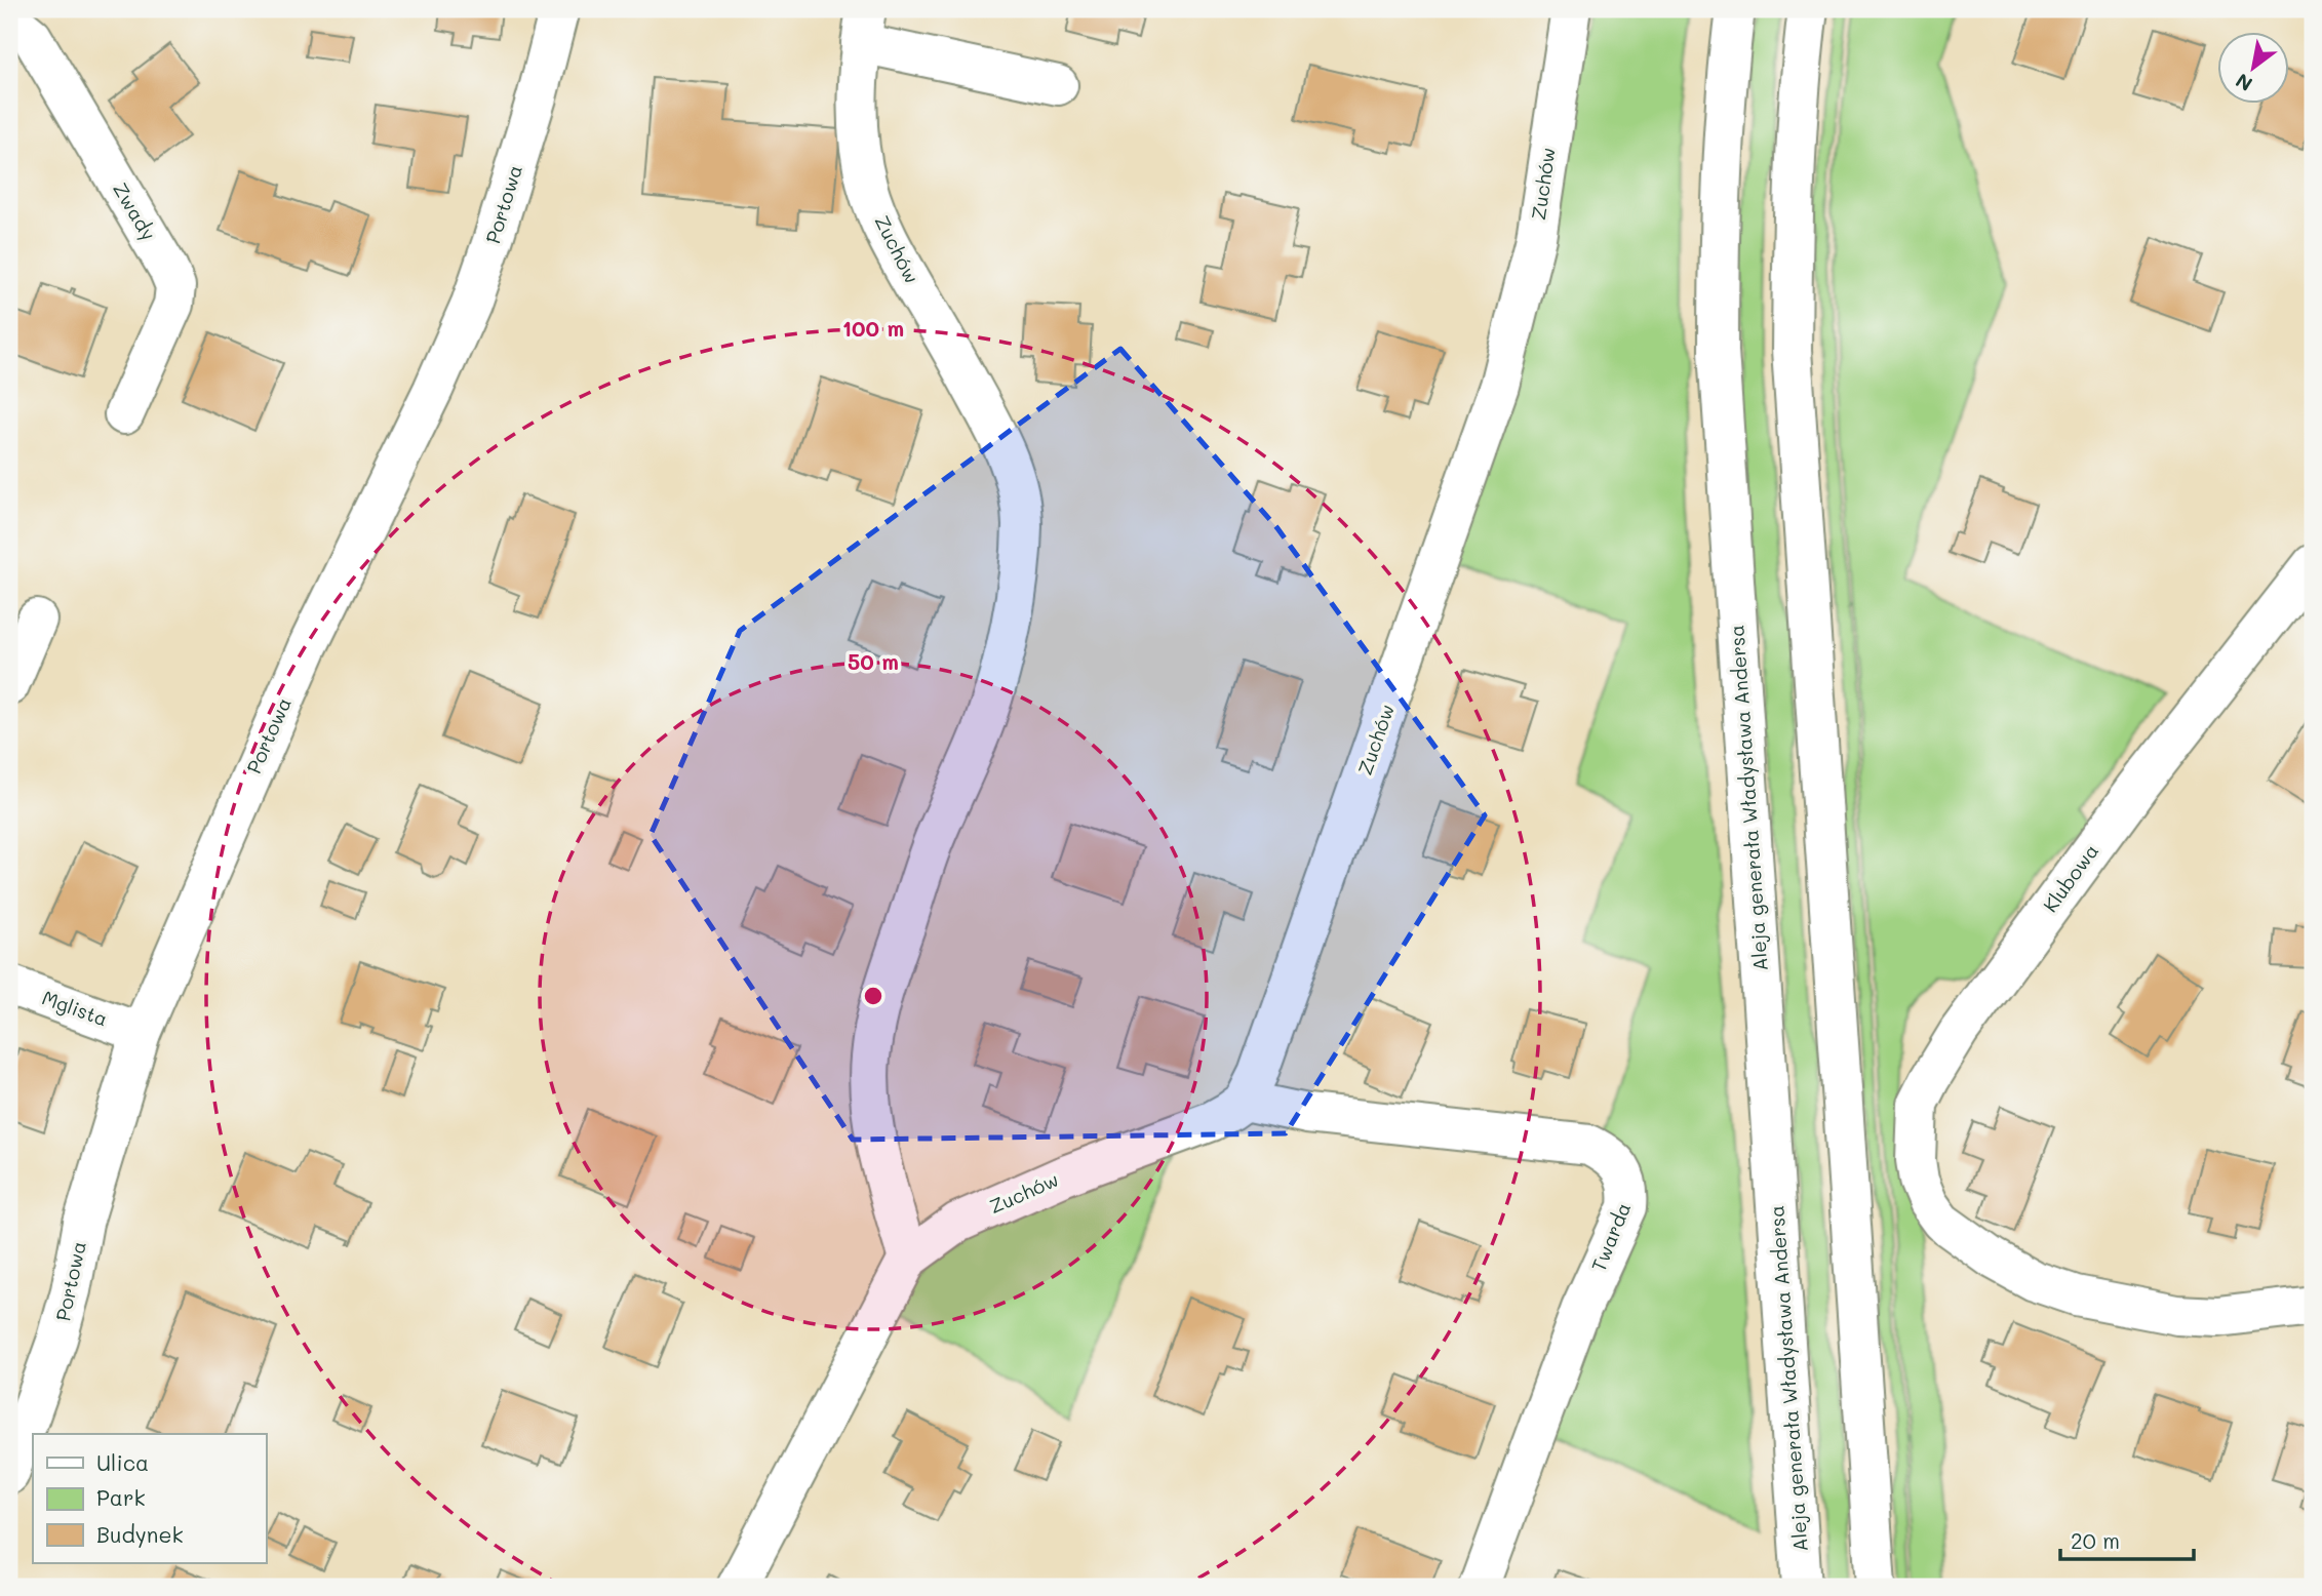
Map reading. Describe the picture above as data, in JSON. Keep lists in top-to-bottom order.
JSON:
{
  "streets": {
    "street": [
      "Zuchów",
      "Portowa",
      "Zwady",
      "Aleja generała Władysława Andersa",
      "Klubowa",
      "Mglista",
      "Twarda"
    ]
  },
  "crossings": [
    ["Zuchów", "Twarda"],
    ["Portowa", "Mglista"]
  ],
  "legend": ["Ulica", "Park", "Budynek"],
  "scale_bar": "20 m",
  "north": "bottom left",
  "rings": ["100 m", "50 m"]
}
